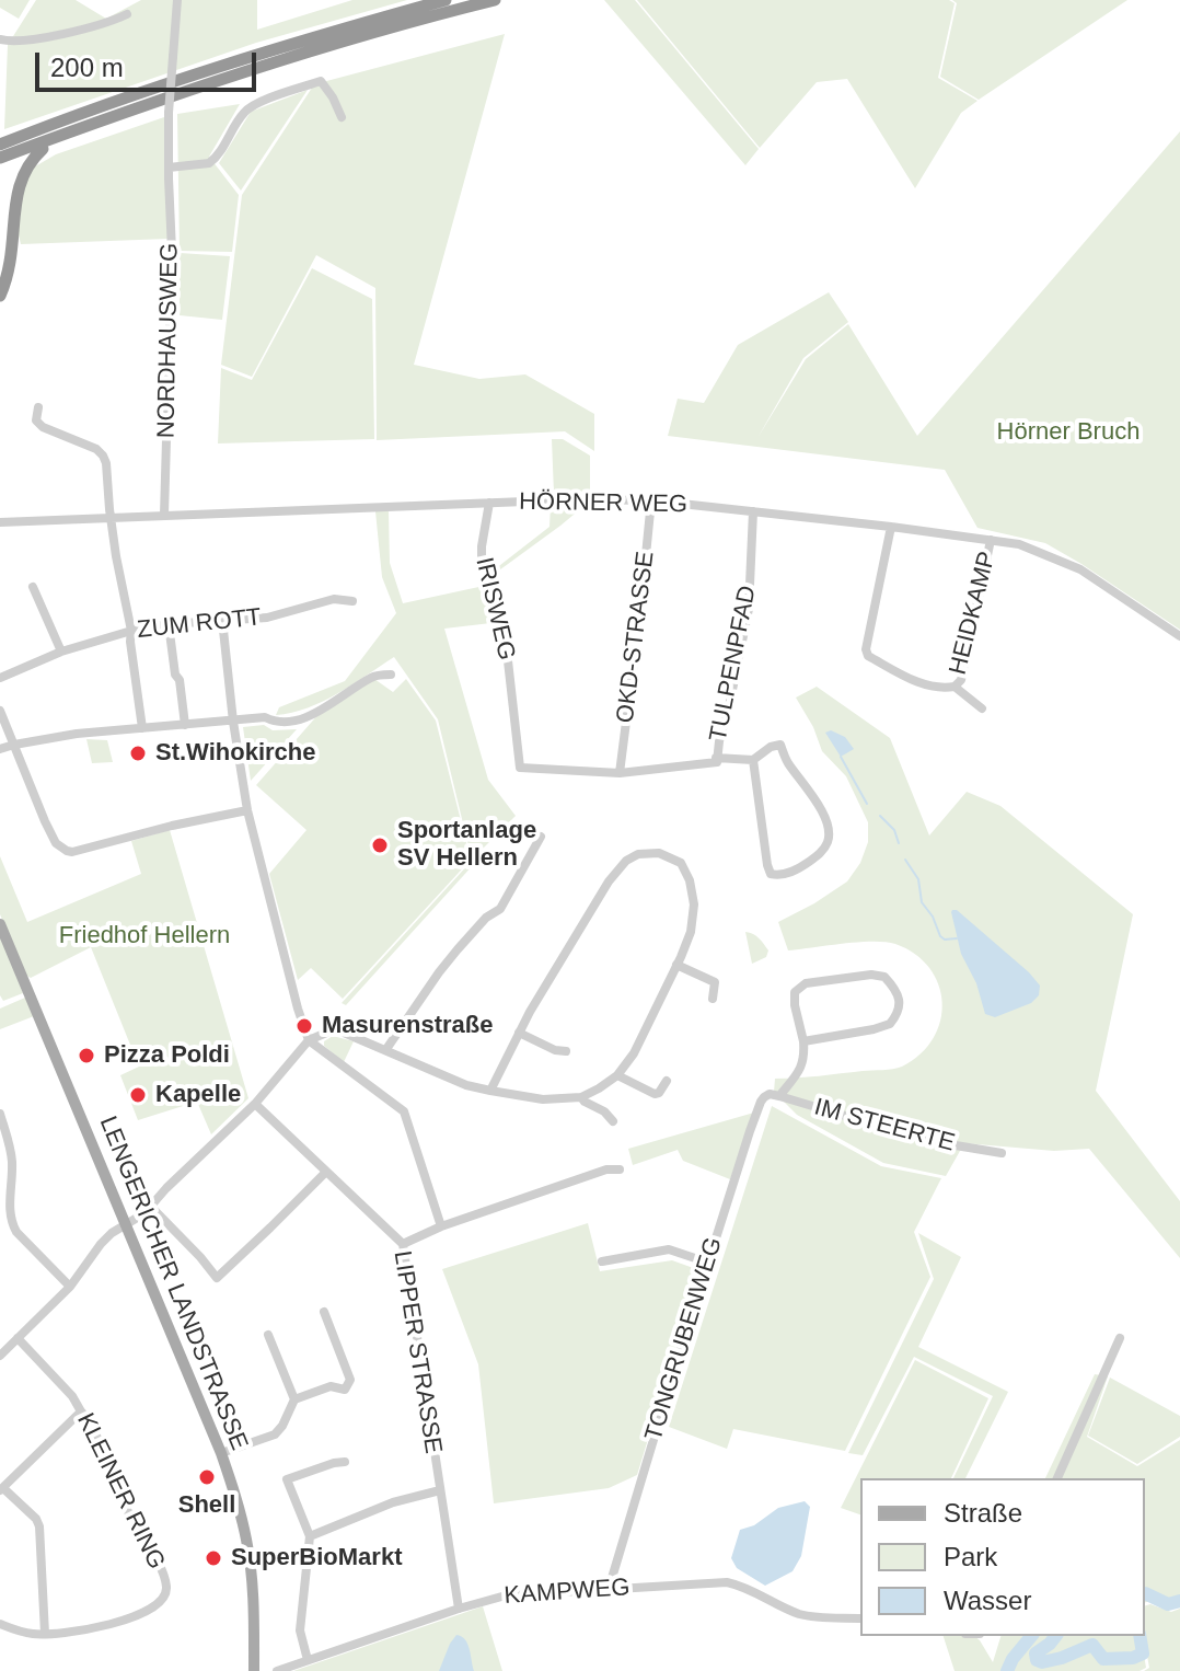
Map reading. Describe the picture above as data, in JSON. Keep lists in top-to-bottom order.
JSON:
{
  "streets": {
    "main road": ["LENGERICHER LANDSTRASSE"],
    "street": [
      "NORDHAUSWEG",
      "HÖRNER WEG",
      "IRISWEG",
      "HEIDKAMP",
      "ZUM ROTT",
      "OKD-STRASSE",
      "TULPENPFAD",
      "IM STEERTE",
      "TONGRUBENWEG",
      "LIPPER STRASSE",
      "KLEINER RING",
      "KAMPWEG"
    ]
  },
  "crossings": [
    ["NORDHAUSWEG", "HÖRNER WEG"],
    ["HÖRNER WEG", "IRISWEG"],
    ["HÖRNER WEG", "HEIDKAMP"],
    ["HÖRNER WEG", "OKD-STRASSE"],
    ["HÖRNER WEG", "TULPENPFAD"],
    ["IRISWEG", "OKD-STRASSE"],
    ["IM STEERTE", "TONGRUBENWEG"],
    ["TONGRUBENWEG", "KAMPWEG"],
    ["LIPPER STRASSE", "KAMPWEG"]
  ],
  "parks": ["Hörner Bruch", "Friedhof Hellern"],
  "places": [
    "St.Wihokirche",
    "Sportanlage SV Hellern",
    "Masurenstraße",
    "Pizza Poldi",
    "Kapelle",
    "Shell",
    "SuperBioMarkt"
  ],
  "legend": ["Straße", "Park", "Wasser"],
  "scale_bar": "200 m"
}
